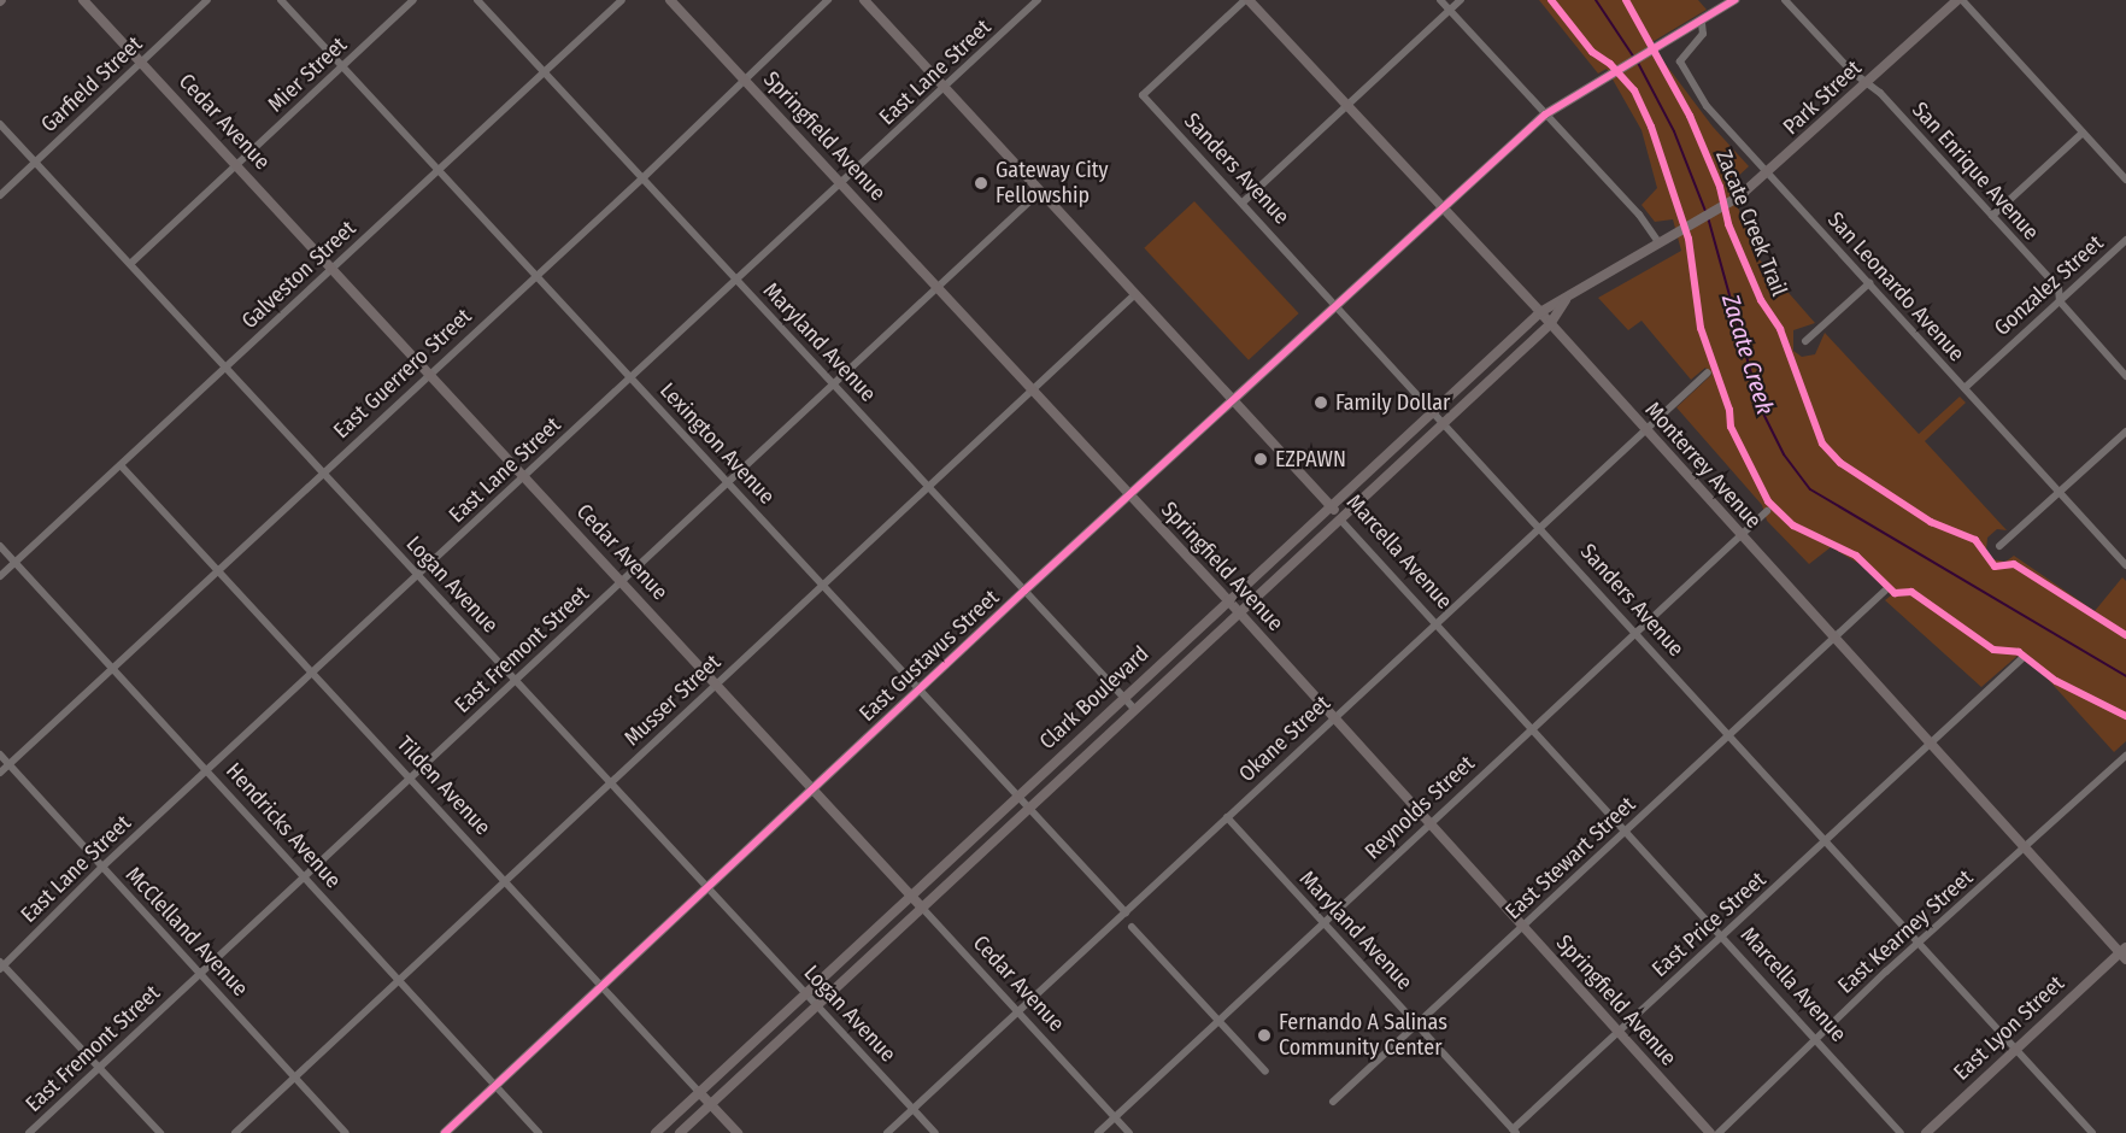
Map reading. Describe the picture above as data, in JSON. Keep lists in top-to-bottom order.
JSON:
{
  "streets": {
    "street": [
      "East Lane Street",
      "Mier Street",
      "Garfield Street",
      "Park Street",
      "Cedar Avenue",
      "Springfield Avenue",
      "Sanders Avenue",
      "San Enrique Avenue",
      "Galveston Street",
      "Gonzalez Street",
      "San Leonardo Avenue",
      "Maryland Avenue",
      "East Guerrero Street",
      "Lexington Avenue",
      "Monterrey Avenue",
      "Marcella Avenue",
      "Logan Avenue",
      "East Fremont Street",
      "East Gustavus Street",
      "Clark Boulevard",
      "Musser Street",
      "Okane Street",
      "Tilden Avenue",
      "Reynolds Street",
      "Hendricks Avenue",
      "East Stewart Street",
      "East Price Street",
      "McClelland Avenue",
      "East Kearney Street",
      "East Lyon Street"
    ],
    "cycle path": ["Zacate Creek Trail"]
  },
  "crossings": [
    ["East Lane Street", "Cedar Avenue"],
    ["East Lane Street", "Springfield Avenue"],
    ["East Lane Street", "Maryland Avenue"],
    ["East Lane Street", "Lexington Avenue"],
    ["East Lane Street", "Marcella Avenue"],
    ["East Lane Street", "Logan Avenue"],
    ["East Lane Street", "Tilden Avenue"],
    ["East Lane Street", "Hendricks Avenue"],
    ["East Lane Street", "McClelland Avenue"],
    ["Mier Street", "Cedar Avenue"],
    ["Mier Street", "Lexington Avenue"],
    ["Mier Street", "Logan Avenue"],
    ["Garfield Street", "Cedar Avenue"],
    ["Garfield Street", "Logan Avenue"],
    ["Park Street", "San Enrique Avenue"],
    ["Park Street", "San Leonardo Avenue"],
    ["Park Street", "Clark Boulevard"],
    ["Cedar Avenue", "Galveston Street"],
    ["Cedar Avenue", "East Guerrero Street"],
    ["Cedar Avenue", "East Fremont Street"],
    ["Cedar Avenue", "East Gustavus Street"],
    ["Cedar Avenue", "Clark Boulevard"],
    ["Cedar Avenue", "Musser Street"],
    ["Cedar Avenue", "Okane Street"],
    ["Cedar Avenue", "Reynolds Street"],
    ["Springfield Avenue", "East Guerrero Street"],
    ["Springfield Avenue", "East Fremont Street"],
    ["Springfield Avenue", "East Gustavus Street"],
    ["Springfield Avenue", "Clark Boulevard"],
    ["Springfield Avenue", "Musser Street"],
    ["Springfield Avenue", "Okane Street"],
    ["Springfield Avenue", "Reynolds Street"],
    ["Springfield Avenue", "East Stewart Street"],
    ["Springfield Avenue", "East Price Street"],
    ["Sanders Avenue", "Monterrey Avenue"],
    ["Sanders Avenue", "East Gustavus Street"],
    ["Sanders Avenue", "Clark Boulevard"],
    ["Sanders Avenue", "Okane Street"],
    ["Sanders Avenue", "Reynolds Street"],
    ["Sanders Avenue", "East Stewart Street"],
    ["Sanders Avenue", "East Price Street"],
    ["Sanders Avenue", "East Kearney Street"],
    ["Sanders Avenue", "East Lyon Street"],
    ["San Enrique Avenue", "Gonzalez Street"],
    ["Galveston Street", "Maryland Avenue"],
    ["Galveston Street", "Lexington Avenue"],
    ["Galveston Street", "Logan Avenue"],
    ["Galveston Street", "Tilden Avenue"],
    ["Galveston Street", "Hendricks Avenue"],
    ["Gonzalez Street", "San Leonardo Avenue"],
    ["San Leonardo Avenue", "East Gustavus Street"],
    ["Maryland Avenue", "East Guerrero Street"],
    ["Maryland Avenue", "East Fremont Street"],
    ["Maryland Avenue", "East Gustavus Street"],
    ["Maryland Avenue", "Clark Boulevard"],
    ["Maryland Avenue", "Musser Street"],
    ["Maryland Avenue", "Okane Street"],
    ["Maryland Avenue", "Reynolds Street"],
    ["Maryland Avenue", "East Stewart Street"],
    ["Maryland Avenue", "East Price Street"],
    ["East Guerrero Street", "Lexington Avenue"],
    ["East Guerrero Street", "Logan Avenue"],
    ["East Guerrero Street", "Tilden Avenue"],
    ["East Guerrero Street", "Hendricks Avenue"],
    ["East Guerrero Street", "McClelland Avenue"],
    ["Lexington Avenue", "East Fremont Street"],
    ["Lexington Avenue", "East Gustavus Street"],
    ["Lexington Avenue", "Clark Boulevard"],
    ["Lexington Avenue", "Musser Street"],
    ["Lexington Avenue", "Okane Street"],
    ["Monterrey Avenue", "East Gustavus Street"],
    ["Monterrey Avenue", "Clark Boulevard"],
    ["Monterrey Avenue", "Okane Street"],
    ["Monterrey Avenue", "Reynolds Street"],
    ["Monterrey Avenue", "East Stewart Street"],
    ["Monterrey Avenue", "East Price Street"],
    ["Monterrey Avenue", "East Kearney Street"],
    ["Monterrey Avenue", "East Lyon Street"],
    ["Marcella Avenue", "East Fremont Street"],
    ["Marcella Avenue", "East Gustavus Street"],
    ["Marcella Avenue", "Clark Boulevard"],
    ["Marcella Avenue", "Musser Street"],
    ["Marcella Avenue", "Okane Street"],
    ["Marcella Avenue", "Reynolds Street"],
    ["Marcella Avenue", "East Stewart Street"],
    ["Marcella Avenue", "East Price Street"],
    ["Marcella Avenue", "East Kearney Street"],
    ["Logan Avenue", "East Fremont Street"],
    ["Logan Avenue", "East Gustavus Street"],
    ["Logan Avenue", "Clark Boulevard"],
    ["Logan Avenue", "Musser Street"],
    ["Logan Avenue", "Okane Street"],
    ["East Fremont Street", "Tilden Avenue"],
    ["East Fremont Street", "Hendricks Avenue"],
    ["East Fremont Street", "McClelland Avenue"],
    ["East Gustavus Street", "Tilden Avenue"],
    ["East Gustavus Street", "Hendricks Avenue"],
    ["Clark Boulevard", "Tilden Avenue"],
    ["Musser Street", "Tilden Avenue"],
    ["Musser Street", "Hendricks Avenue"],
    ["Musser Street", "McClelland Avenue"]
  ],
  "water": ["Zacate Creek"],
  "places": [
    "Gateway City Fellowship",
    "Family Dollar",
    "EZPAWN",
    "Fernando A Salinas Community Center"
  ]
}
